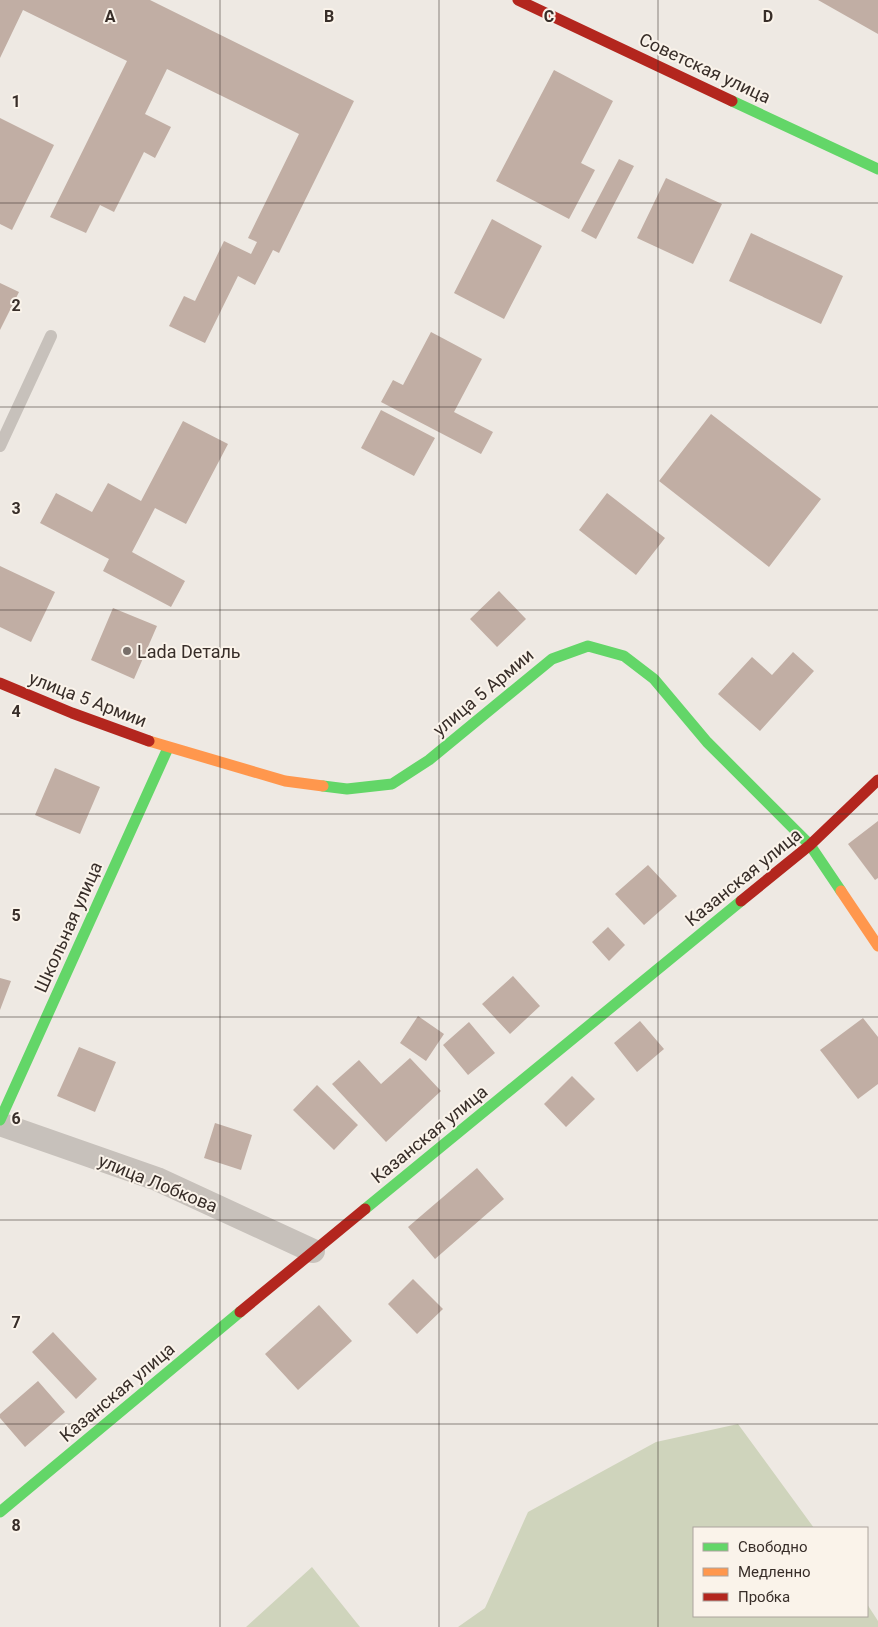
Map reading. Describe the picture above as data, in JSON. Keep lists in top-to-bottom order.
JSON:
{
  "streets": {
    "main road": [
      "Советская улица",
      "улица 5 Армии",
      "Казанская улица",
      "Школьная улица"
    ],
    "street": ["улица Лобкова"]
  },
  "crossings": [
    ["улица 5 Армии", "Казанская улица"],
    ["улица 5 Армии", "Школьная улица"],
    ["Казанская улица", "улица Лобкова"]
  ],
  "places": ["Lada Dеталь"],
  "legend": ["Свободно", "Медленно", "Пробка"],
  "grid": {
    "columns": [
      "A",
      "B",
      "C",
      "D"
    ],
    "rows": [
      "1",
      "2",
      "3",
      "4",
      "5",
      "6",
      "7",
      "8"
    ]
  }
}
